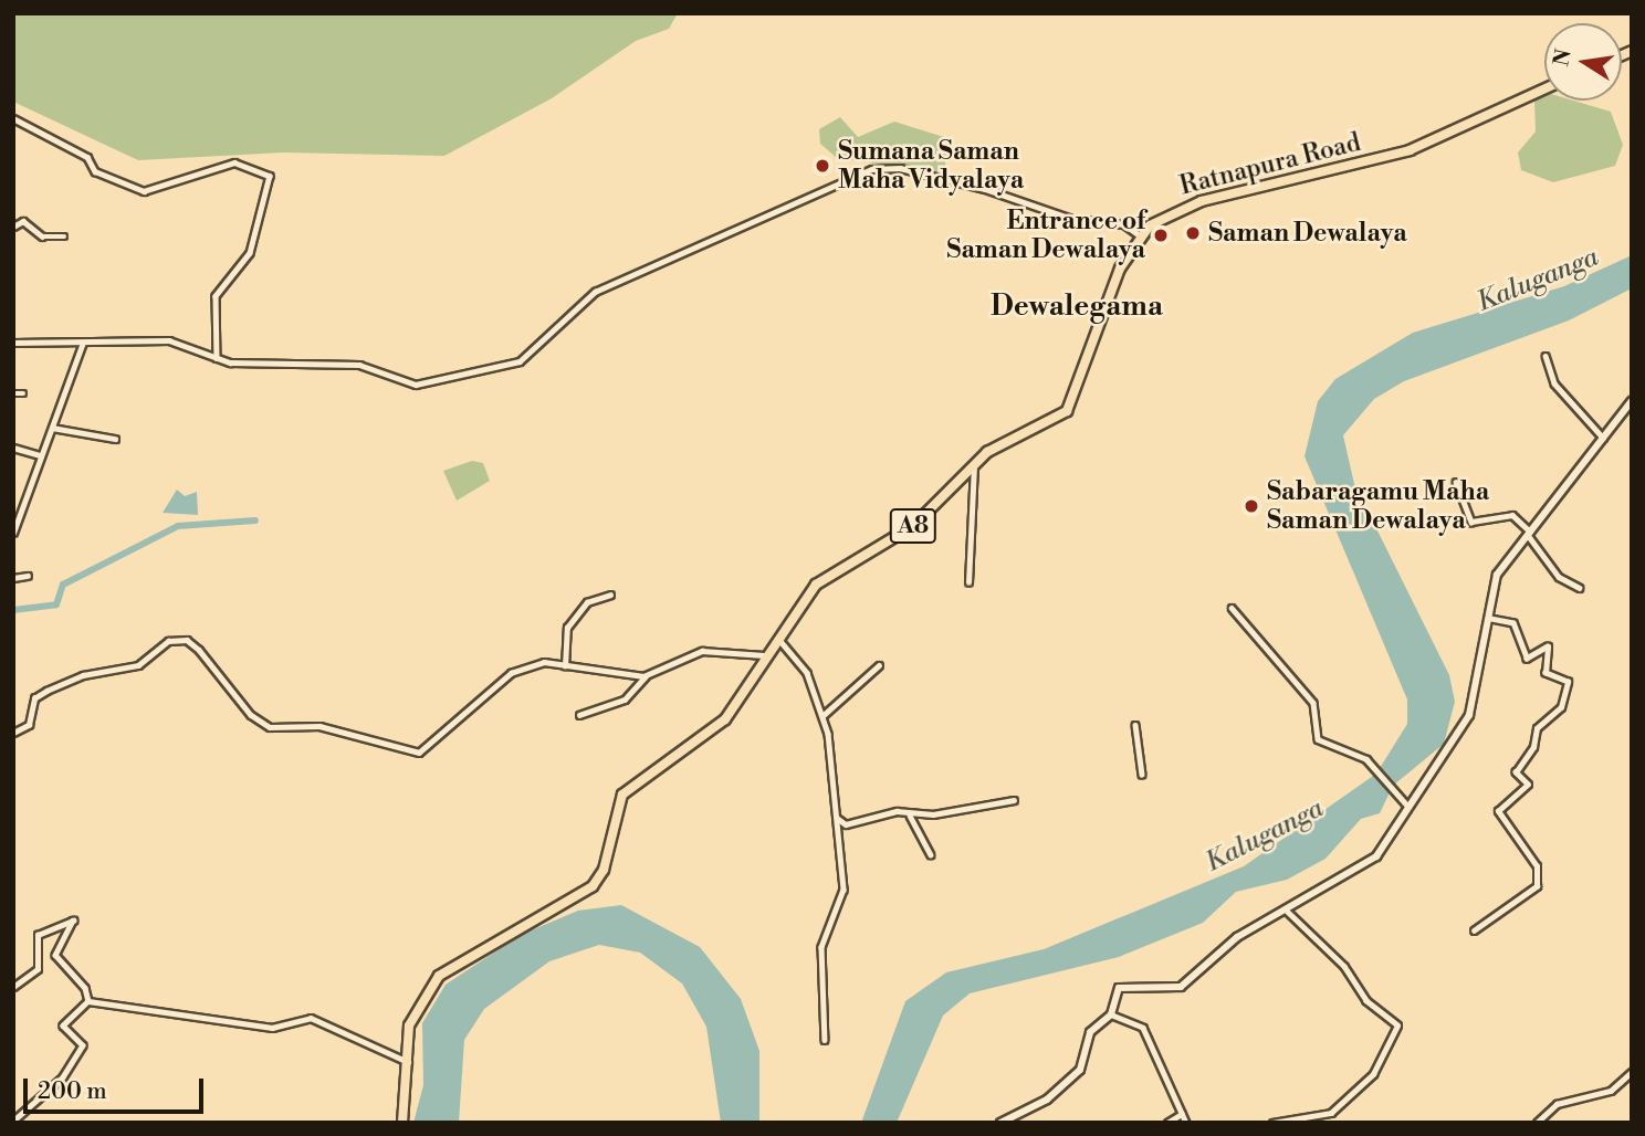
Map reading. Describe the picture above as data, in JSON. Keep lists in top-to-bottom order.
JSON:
{
  "streets": {
    "highway": ["Ratnapura Road", "A8"]
  },
  "crossings": [
    ["Ratnapura Road", "A8"]
  ],
  "districts": ["Dewalegama"],
  "water": ["Kaluganga"],
  "places": [
    "Sumana Saman Maha Vidyalaya",
    "Saman Dewalaya",
    "Entrance of Saman Dewalaya",
    "Sabaragamu Maha Saman Dewalaya"
  ],
  "scale_bar": "200 m",
  "north": "left"
}
